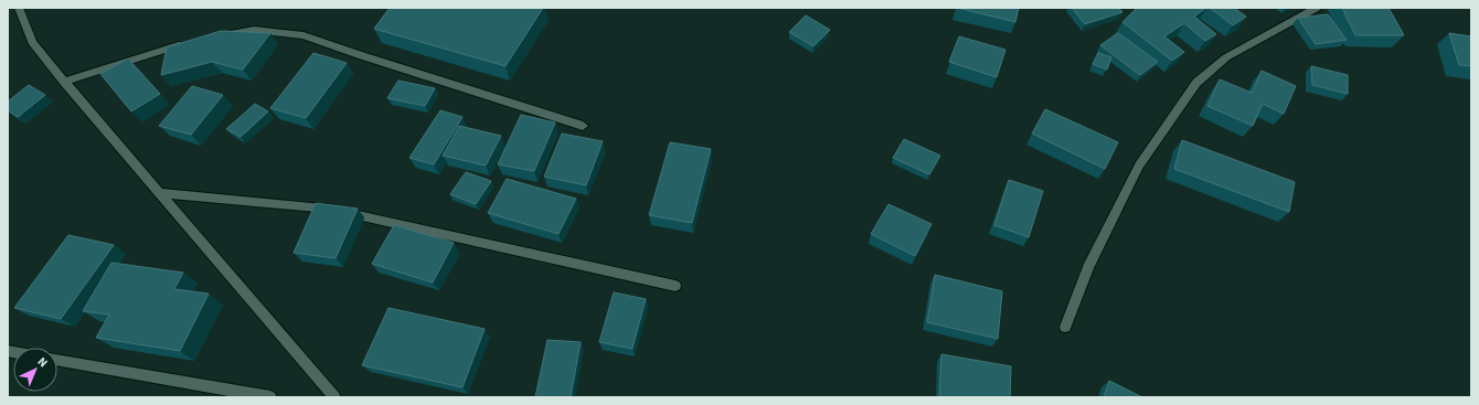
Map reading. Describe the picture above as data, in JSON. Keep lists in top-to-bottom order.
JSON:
{
  "north": "top right"
}
